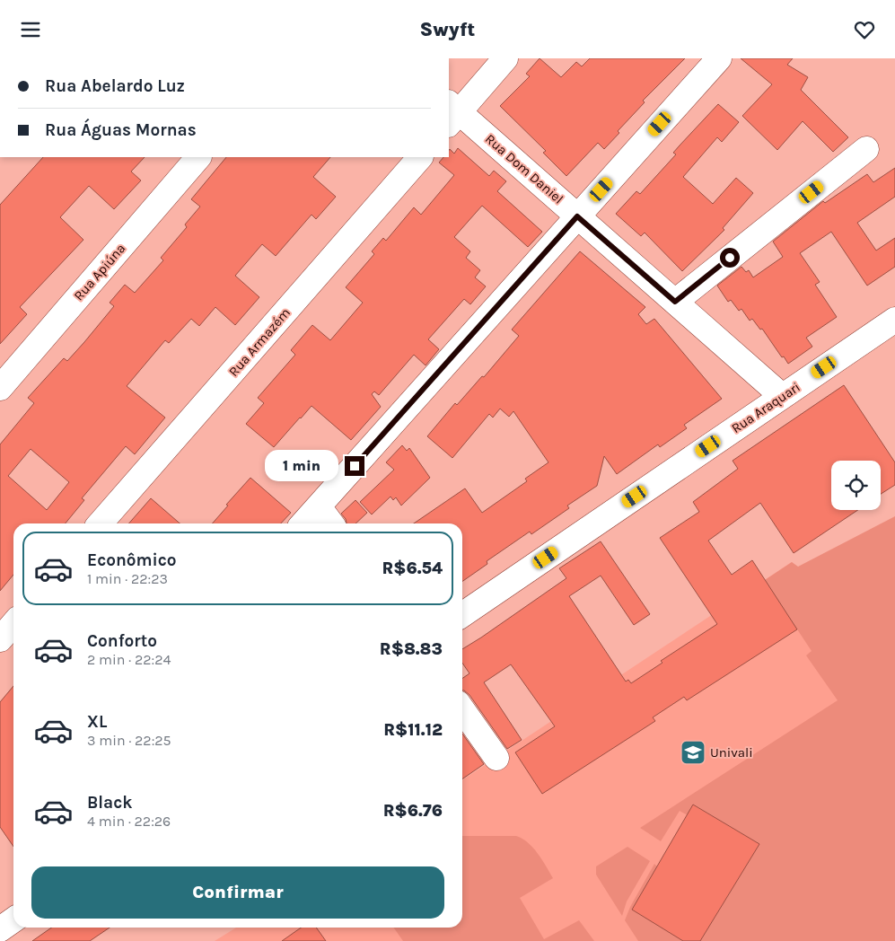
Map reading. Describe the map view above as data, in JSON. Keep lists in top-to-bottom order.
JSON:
{
  "streets": {
    "street": [
      "Rua Dom Daniel",
      "Rua Apiúna",
      "Rua Armazém",
      "Rua Araquari"
    ]
  },
  "crossings": [
    ["Rua Dom Daniel", "Rua Araquari"]
  ],
  "places": {
    "school or university": ["Univali"]
  },
  "page": {
    "header": "Swyft",
    "banner": ["Rua Abelardo Luz", "Rua Águas Mornas"],
    "bubble": "1 min",
    "list": [
      {
        "name": "Econômico",
        "note": "1 min · 22:23",
        "value": "R$6.54"
      },
      {
        "name": "Conforto",
        "note": "2 min · 22:24",
        "value": "R$8.83"
      },
      {
        "name": "XL",
        "note": "3 min · 22:25",
        "value": "R$11.12"
      },
      {
        "name": "Black",
        "note": "4 min · 22:26",
        "value": "R$6.76"
      }
    ],
    "buttons": "Confirmar"
  }
}
